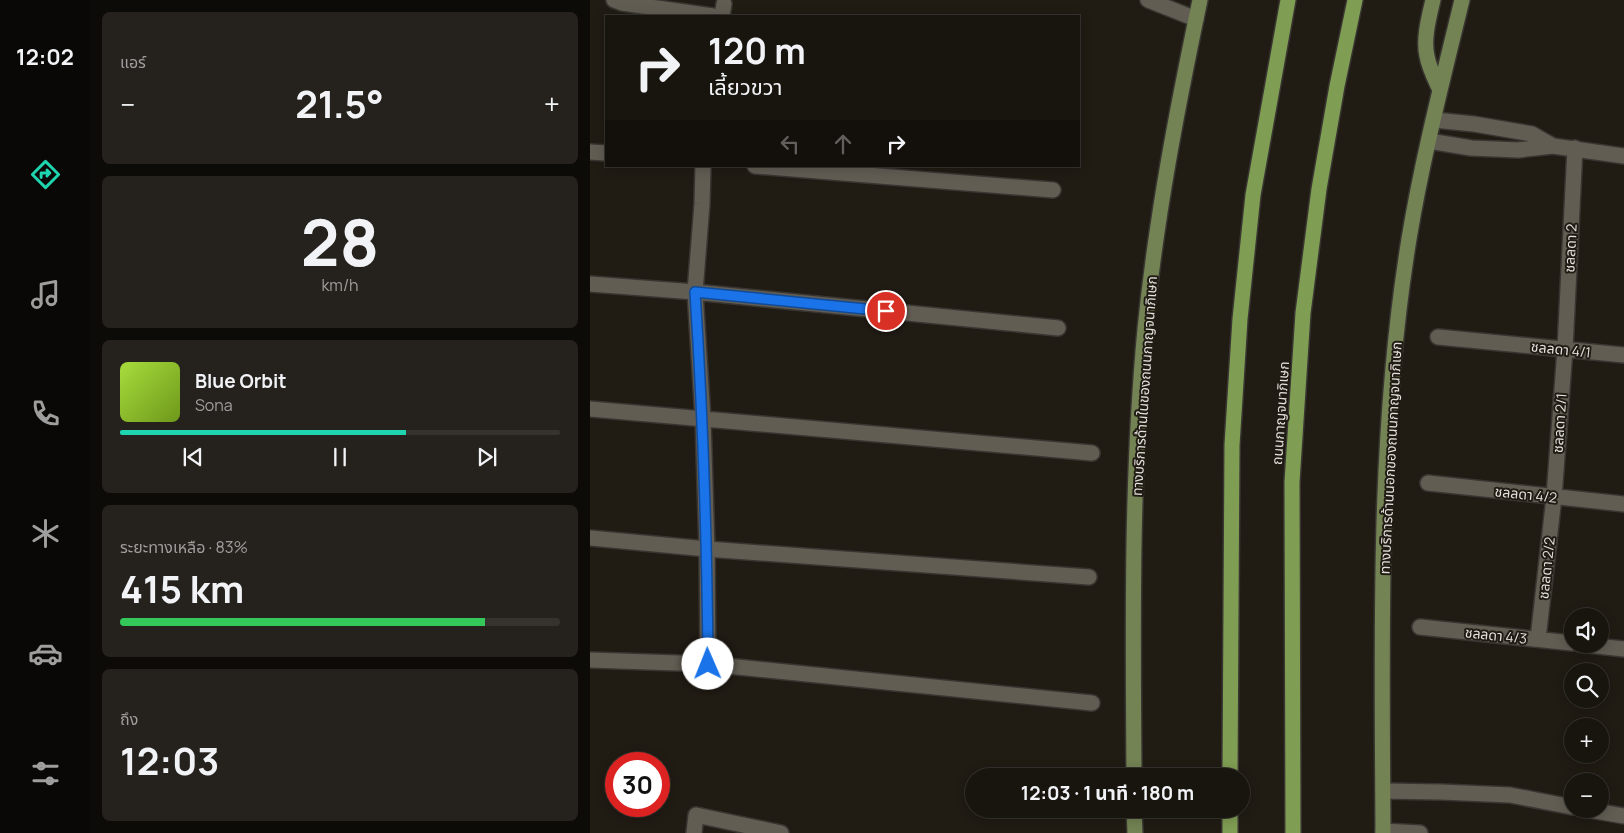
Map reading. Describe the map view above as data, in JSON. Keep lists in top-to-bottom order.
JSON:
{
  "streets": {
    "highway": ["ถนนกาญจนาภิเษก"],
    "main road": ["ทางบริการด้านในของถนนกาญจนาภิเษก", "ทางบริการด้านนอกของถนนกาญจนาภิเษก"],
    "street": [
      "ชลลดา 2",
      "ชลลดา 4/1",
      "ชลลดา 2/1",
      "ชลลดา 4/2",
      "ชลลดา 2/2",
      "ชลลดา 4/3"
    ]
  },
  "crossings": [
    ["ชลลดา 2", "ชลลดา 4/1"],
    ["ชลลดา 2", "ชลลดา 2/1"],
    ["ชลลดา 4/1", "ชลลดา 2/1"],
    ["ชลลดา 2/1", "ชลลดา 4/2"],
    ["ชลลดา 2/1", "ชลลดา 2/2"],
    ["ชลลดา 4/2", "ชลลดา 2/2"],
    ["ชลลดา 2/2", "ชลลดา 4/3"]
  ],
  "page": {
    "tabs": "12:02",
    "tile": [
      "แอร์",
      ["28", "km/h"],
      ["ระยะทางเหลือ · 83%", "415 km"],
      ["ถึง", "12:03"]
    ],
    "turn": ["120 m", "เลี้ยวขวา"],
    "heat": ["−", "21.5°", "+"],
    "song": ["Blue Orbit", "Sona"],
    "map_buttons": ["+", "−"],
    "limit": "30",
    "trip": "12:03 · 1 นาที · 180 m"
  }
}
